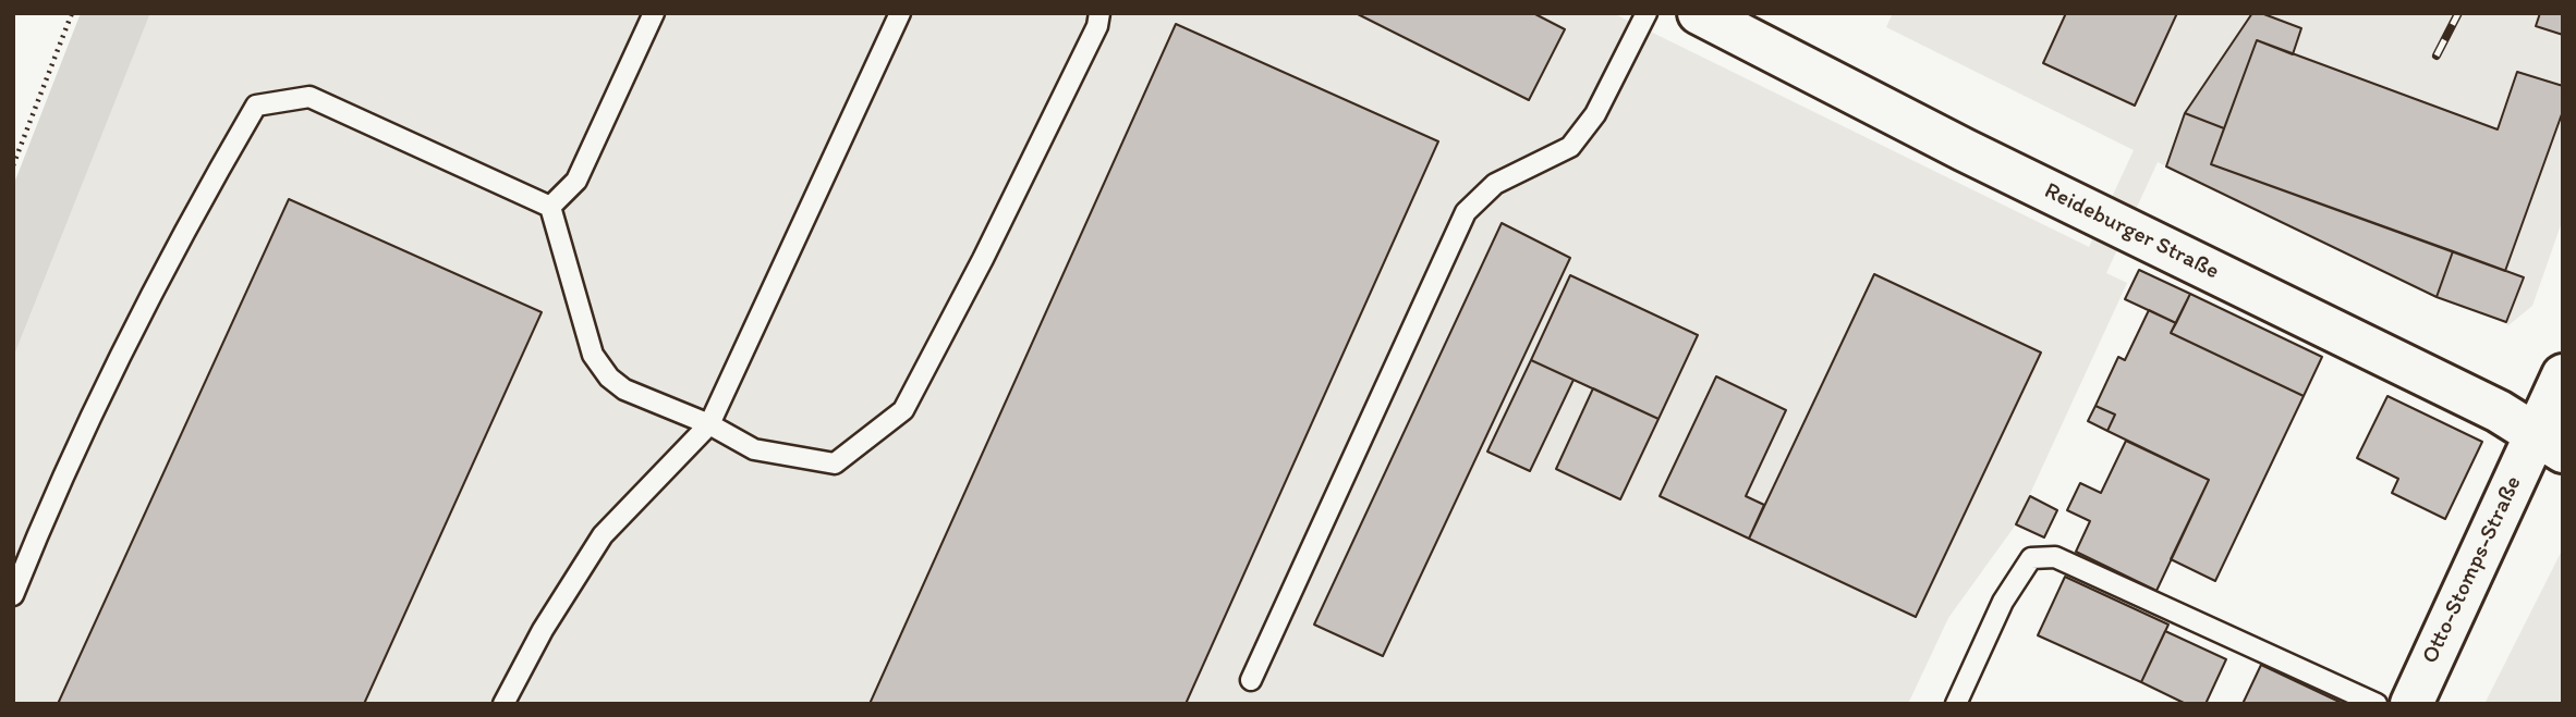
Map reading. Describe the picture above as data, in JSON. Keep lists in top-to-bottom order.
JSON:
{
  "streets": {
    "street": ["Reideburger Straße", "Otto-Stomps-Straße"]
  },
  "crossings": [
    ["Reideburger Straße", "Otto-Stomps-Straße"]
  ]
}
